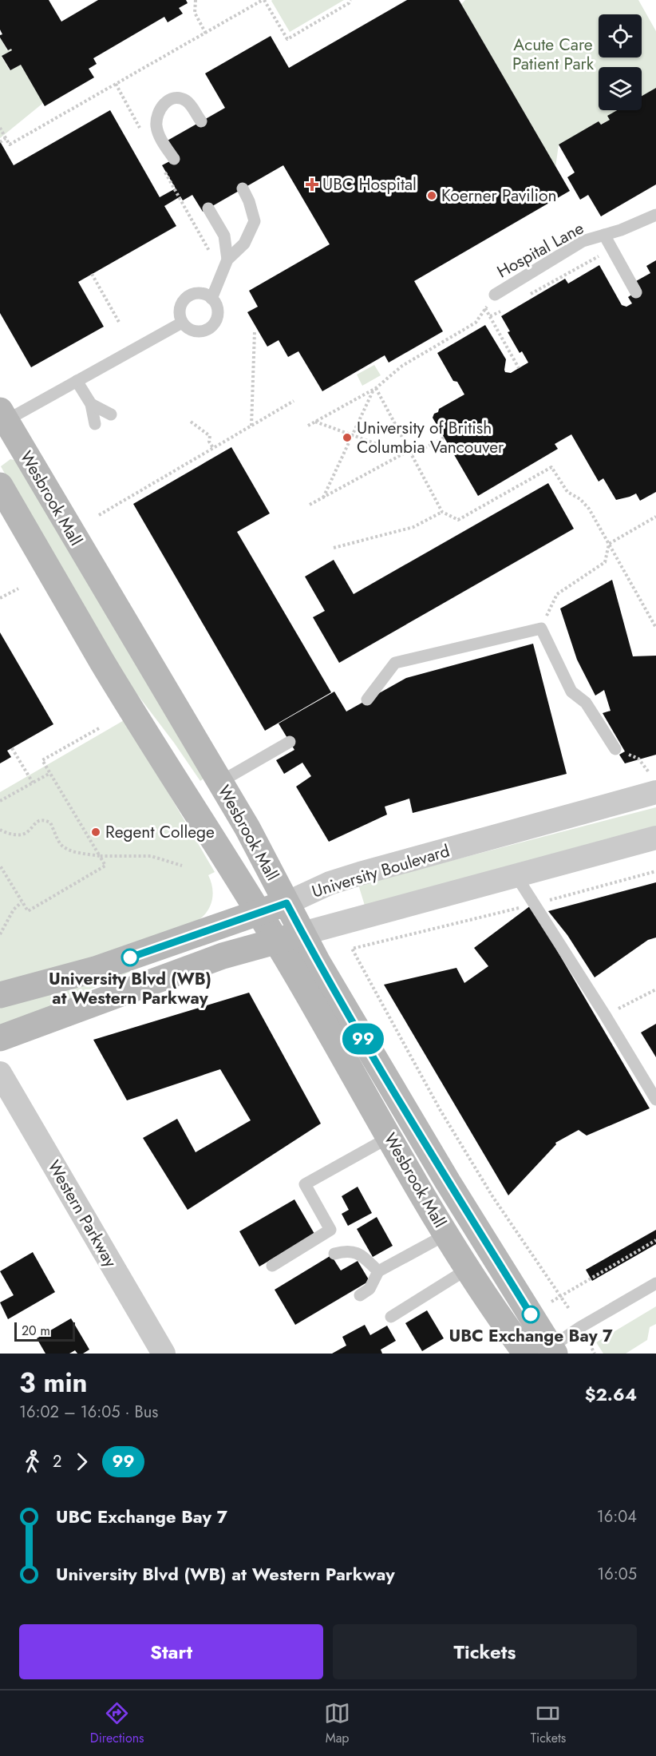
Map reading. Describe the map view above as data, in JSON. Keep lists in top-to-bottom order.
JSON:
{
  "streets": {
    "main road": ["Wesbrook Mall", "University Boulevard"],
    "street": ["Western Parkway"],
    "lane": ["Hospital Lane"]
  },
  "crossings": [
    ["Wesbrook Mall", "University Boulevard"]
  ],
  "parks": ["Acute Care Patient Park"],
  "places": {
    "health": ["UBC Hospital"],
    "other": [
      "Koerner Pavilion",
      "University of British Columbia Vancouver",
      "Regent College",
      "University Blvd (WB) at Western Parkway",
      "UBC Exchange Bay 7"
    ]
  },
  "lines": ["bus line 99"],
  "scale_bar": "20 m",
  "page": {
    "on_map": "99",
    "scale": "20 m",
    "heading": ["3 min", "16:02 – 16:05 · Bus", "$2.64"],
    "legs": ["2", "99"],
    "list": [
      {
        "name": "UBC Exchange Bay 7",
        "value": "16:04"
      },
      {
        "name": "University Blvd (WB) at Western Parkway",
        "value": "16:05"
      }
    ],
    "buttons": ["Start", "Tickets"],
    "tabs": ["Directions", "Map", "Tickets"]
  }
}
